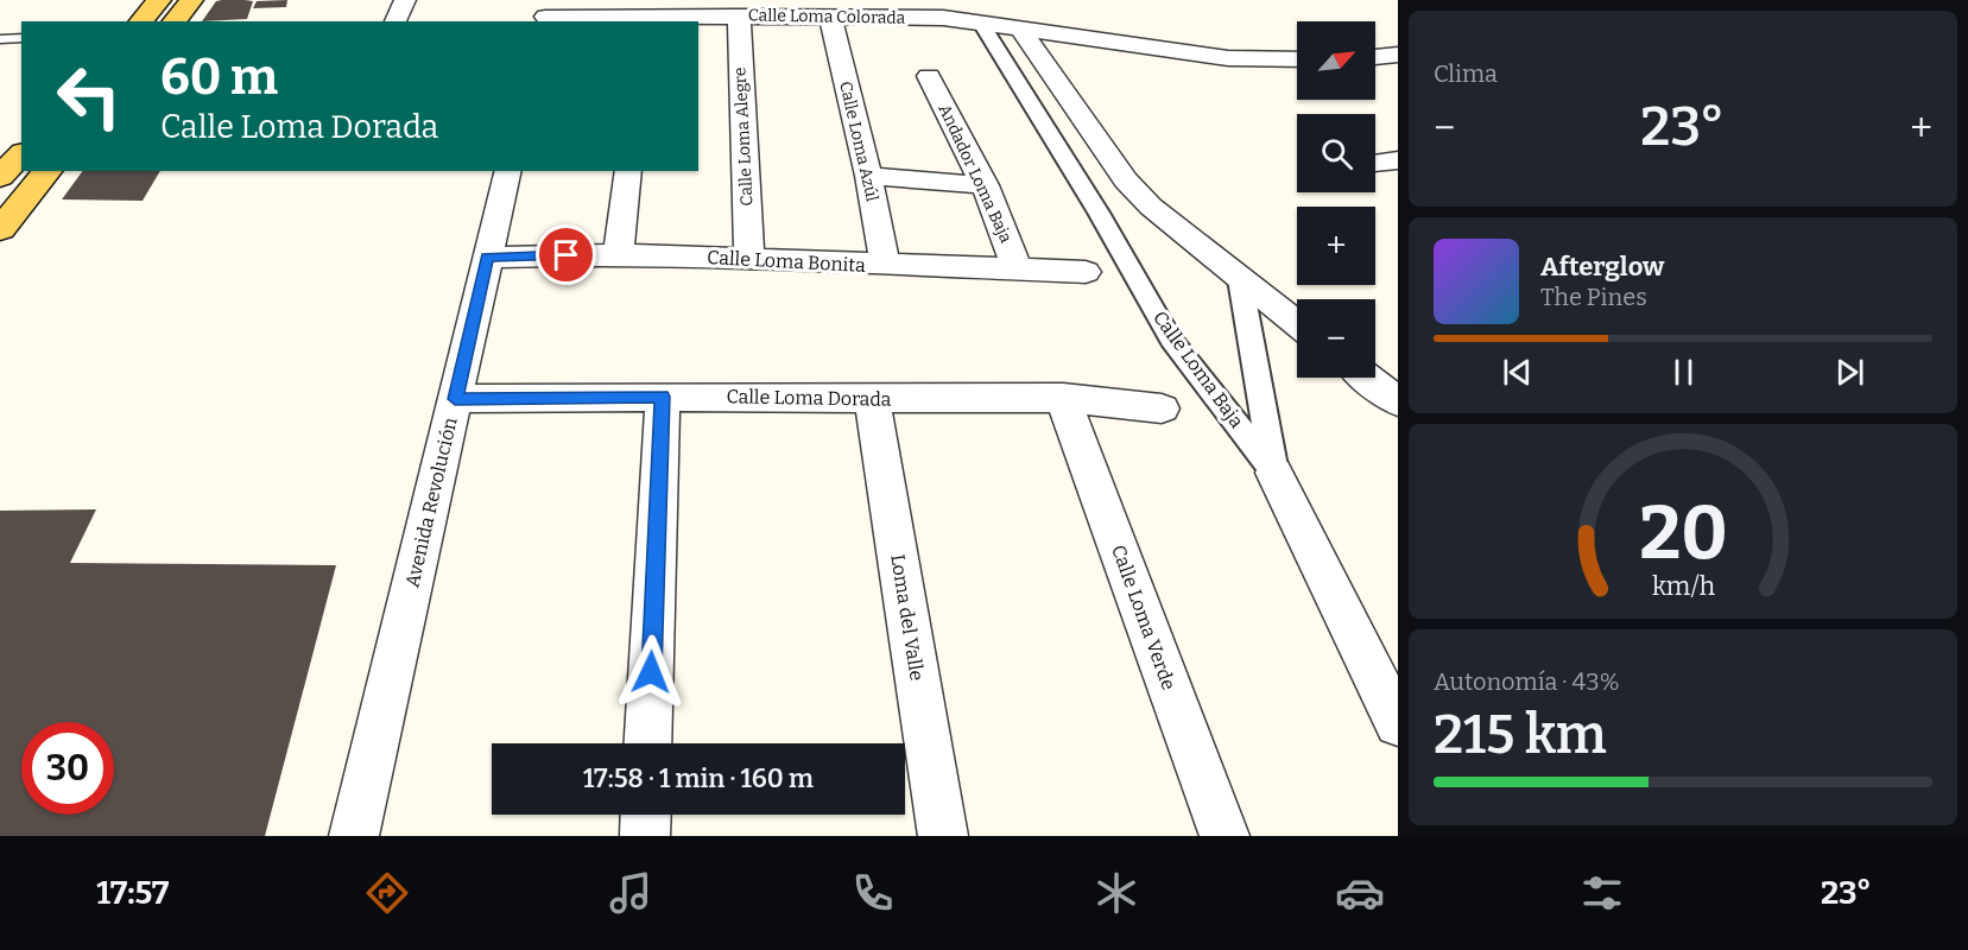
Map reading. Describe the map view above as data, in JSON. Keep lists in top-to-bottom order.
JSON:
{
  "streets": {
    "street": [
      "Calle Loma Colorada",
      "Calle Loma Alegre",
      "Calle Loma Azúl",
      "Andador Loma Baja",
      "Calle Loma Bonita",
      "Calle Loma Baja",
      "Calle Loma Dorada",
      "Avenida Revolución",
      "Loma del Valle",
      "Calle Loma Verde"
    ]
  },
  "crossings": [
    ["Calle Loma Colorada", "Calle Loma Alegre"],
    ["Calle Loma Colorada", "Calle Loma Azúl"],
    ["Calle Loma Colorada", "Calle Loma Baja"],
    ["Calle Loma Alegre", "Calle Loma Bonita"],
    ["Calle Loma Azúl", "Calle Loma Bonita"],
    ["Andador Loma Baja", "Calle Loma Bonita"],
    ["Calle Loma Bonita", "Avenida Revolución"],
    ["Calle Loma Dorada", "Avenida Revolución"],
    ["Calle Loma Dorada", "Loma del Valle"],
    ["Calle Loma Dorada", "Calle Loma Verde"]
  ],
  "north": "top right",
  "page": {
    "tile": [
      "Clima",
      ["Autonomía · 43%", "215 km"]
    ],
    "map_buttons": ["+", "−"],
    "turn": ["60 m", "Calle Loma Dorada"],
    "heat": ["−", "23°", "+"],
    "song": ["Afterglow", "The Pines"],
    "limit": "30",
    "trip": "17:58 · 1 min · 160 m",
    "tabs": ["17:57", "23°"],
    "gauge": ["20", "km/h"]
  }
}
